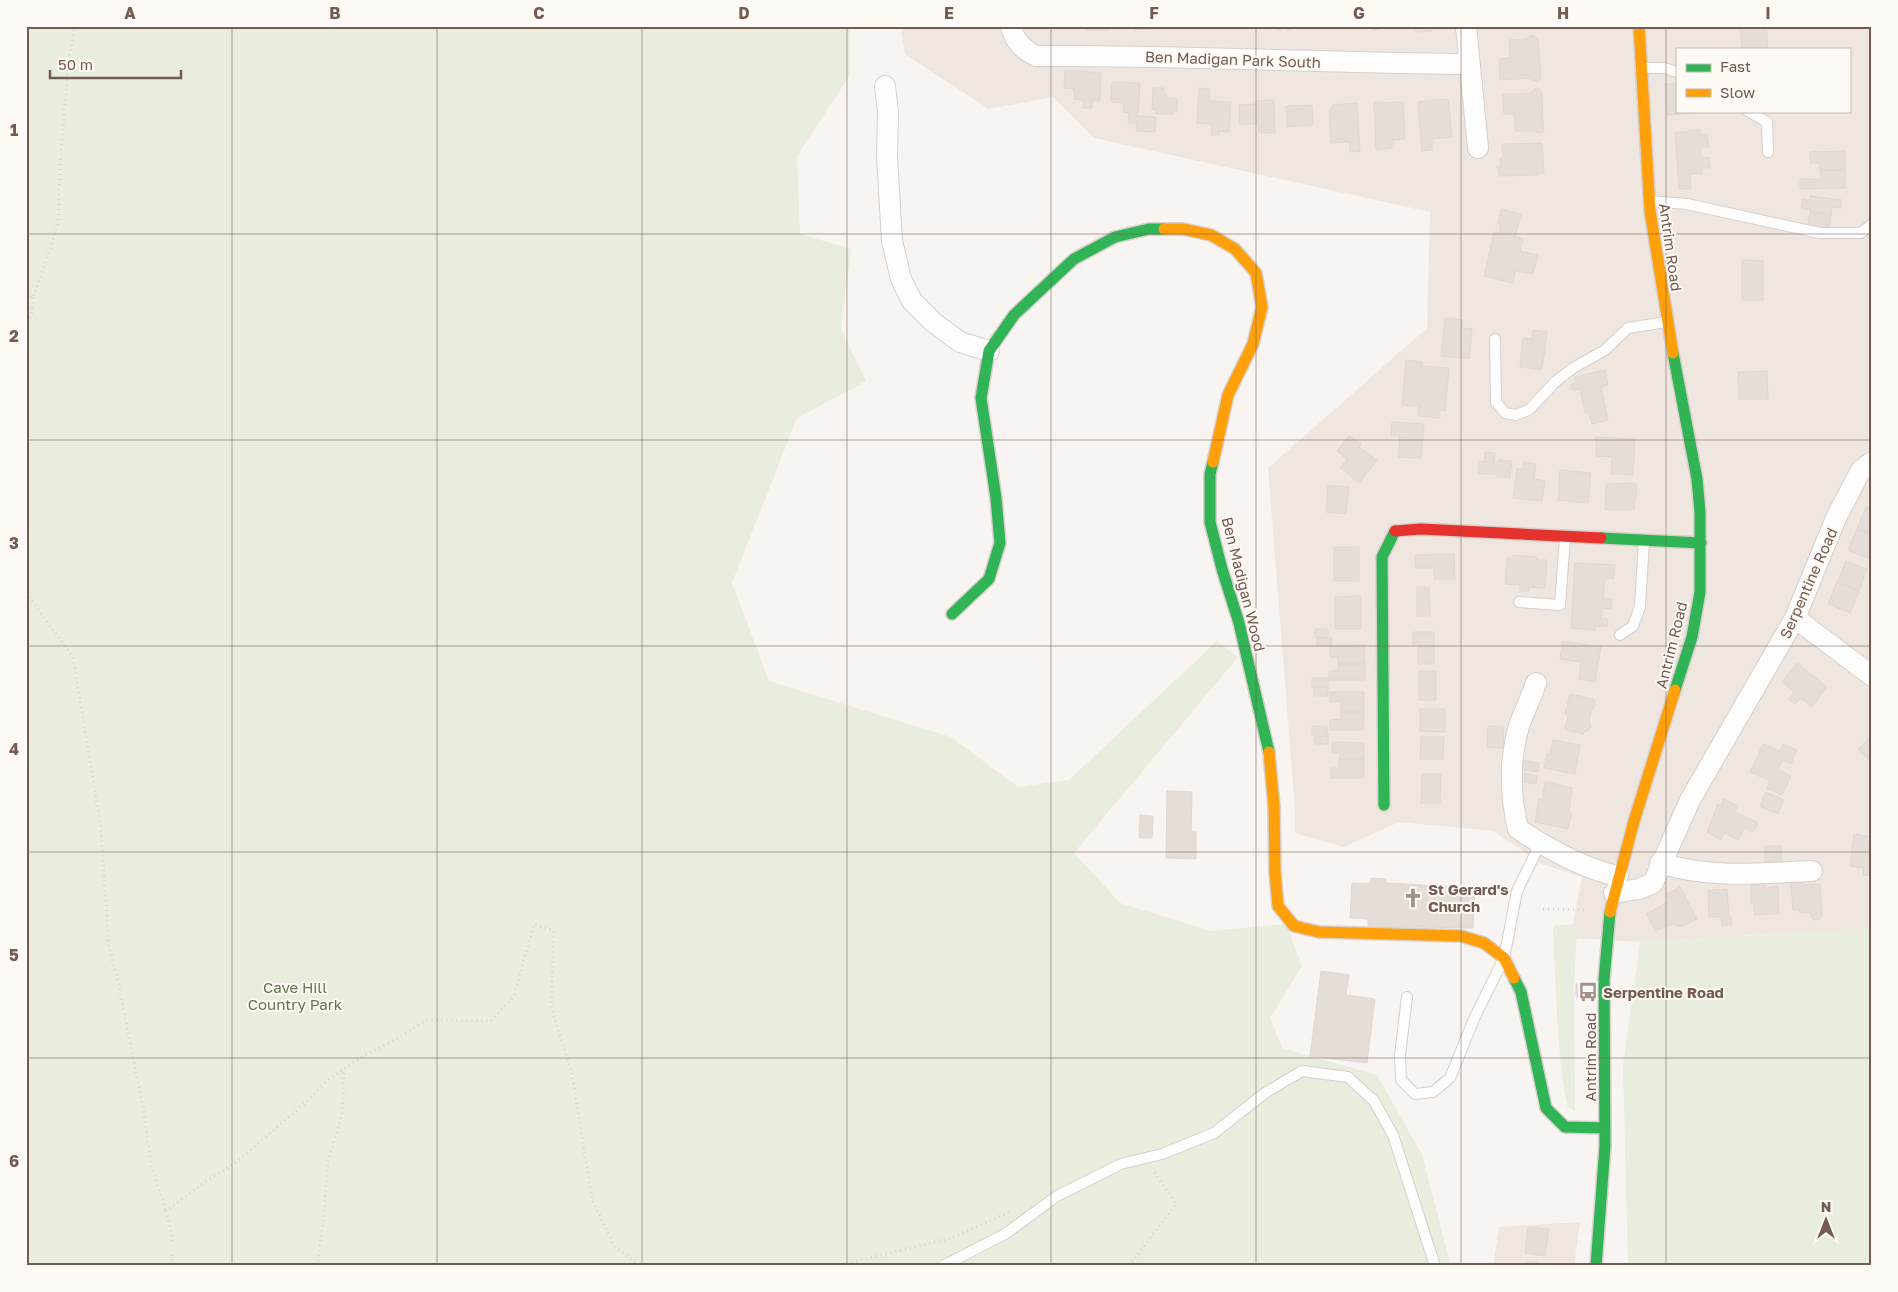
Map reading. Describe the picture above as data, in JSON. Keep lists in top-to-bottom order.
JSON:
{
  "streets": {
    "street": [
      "Ben Madigan Park South",
      "Antrim Road",
      "Serpentine Road",
      "Ben Madigan Wood"
    ]
  },
  "crossings": [
    ["Antrim Road", "Serpentine Road"],
    ["Antrim Road", "Ben Madigan Wood"]
  ],
  "parks": ["Cave Hill Country Park"],
  "places": {
    "church": ["St Gerard's Church"],
    "bus stop": ["Serpentine Road"]
  },
  "legend": ["Fast", "Slow"],
  "scale_bar": "50 m",
  "north": "top",
  "grid": {
    "columns": [
      "A",
      "B",
      "C",
      "D",
      "E",
      "F",
      "G",
      "H",
      "I"
    ],
    "rows": [
      "1",
      "2",
      "3",
      "4",
      "5",
      "6"
    ]
  }
}
